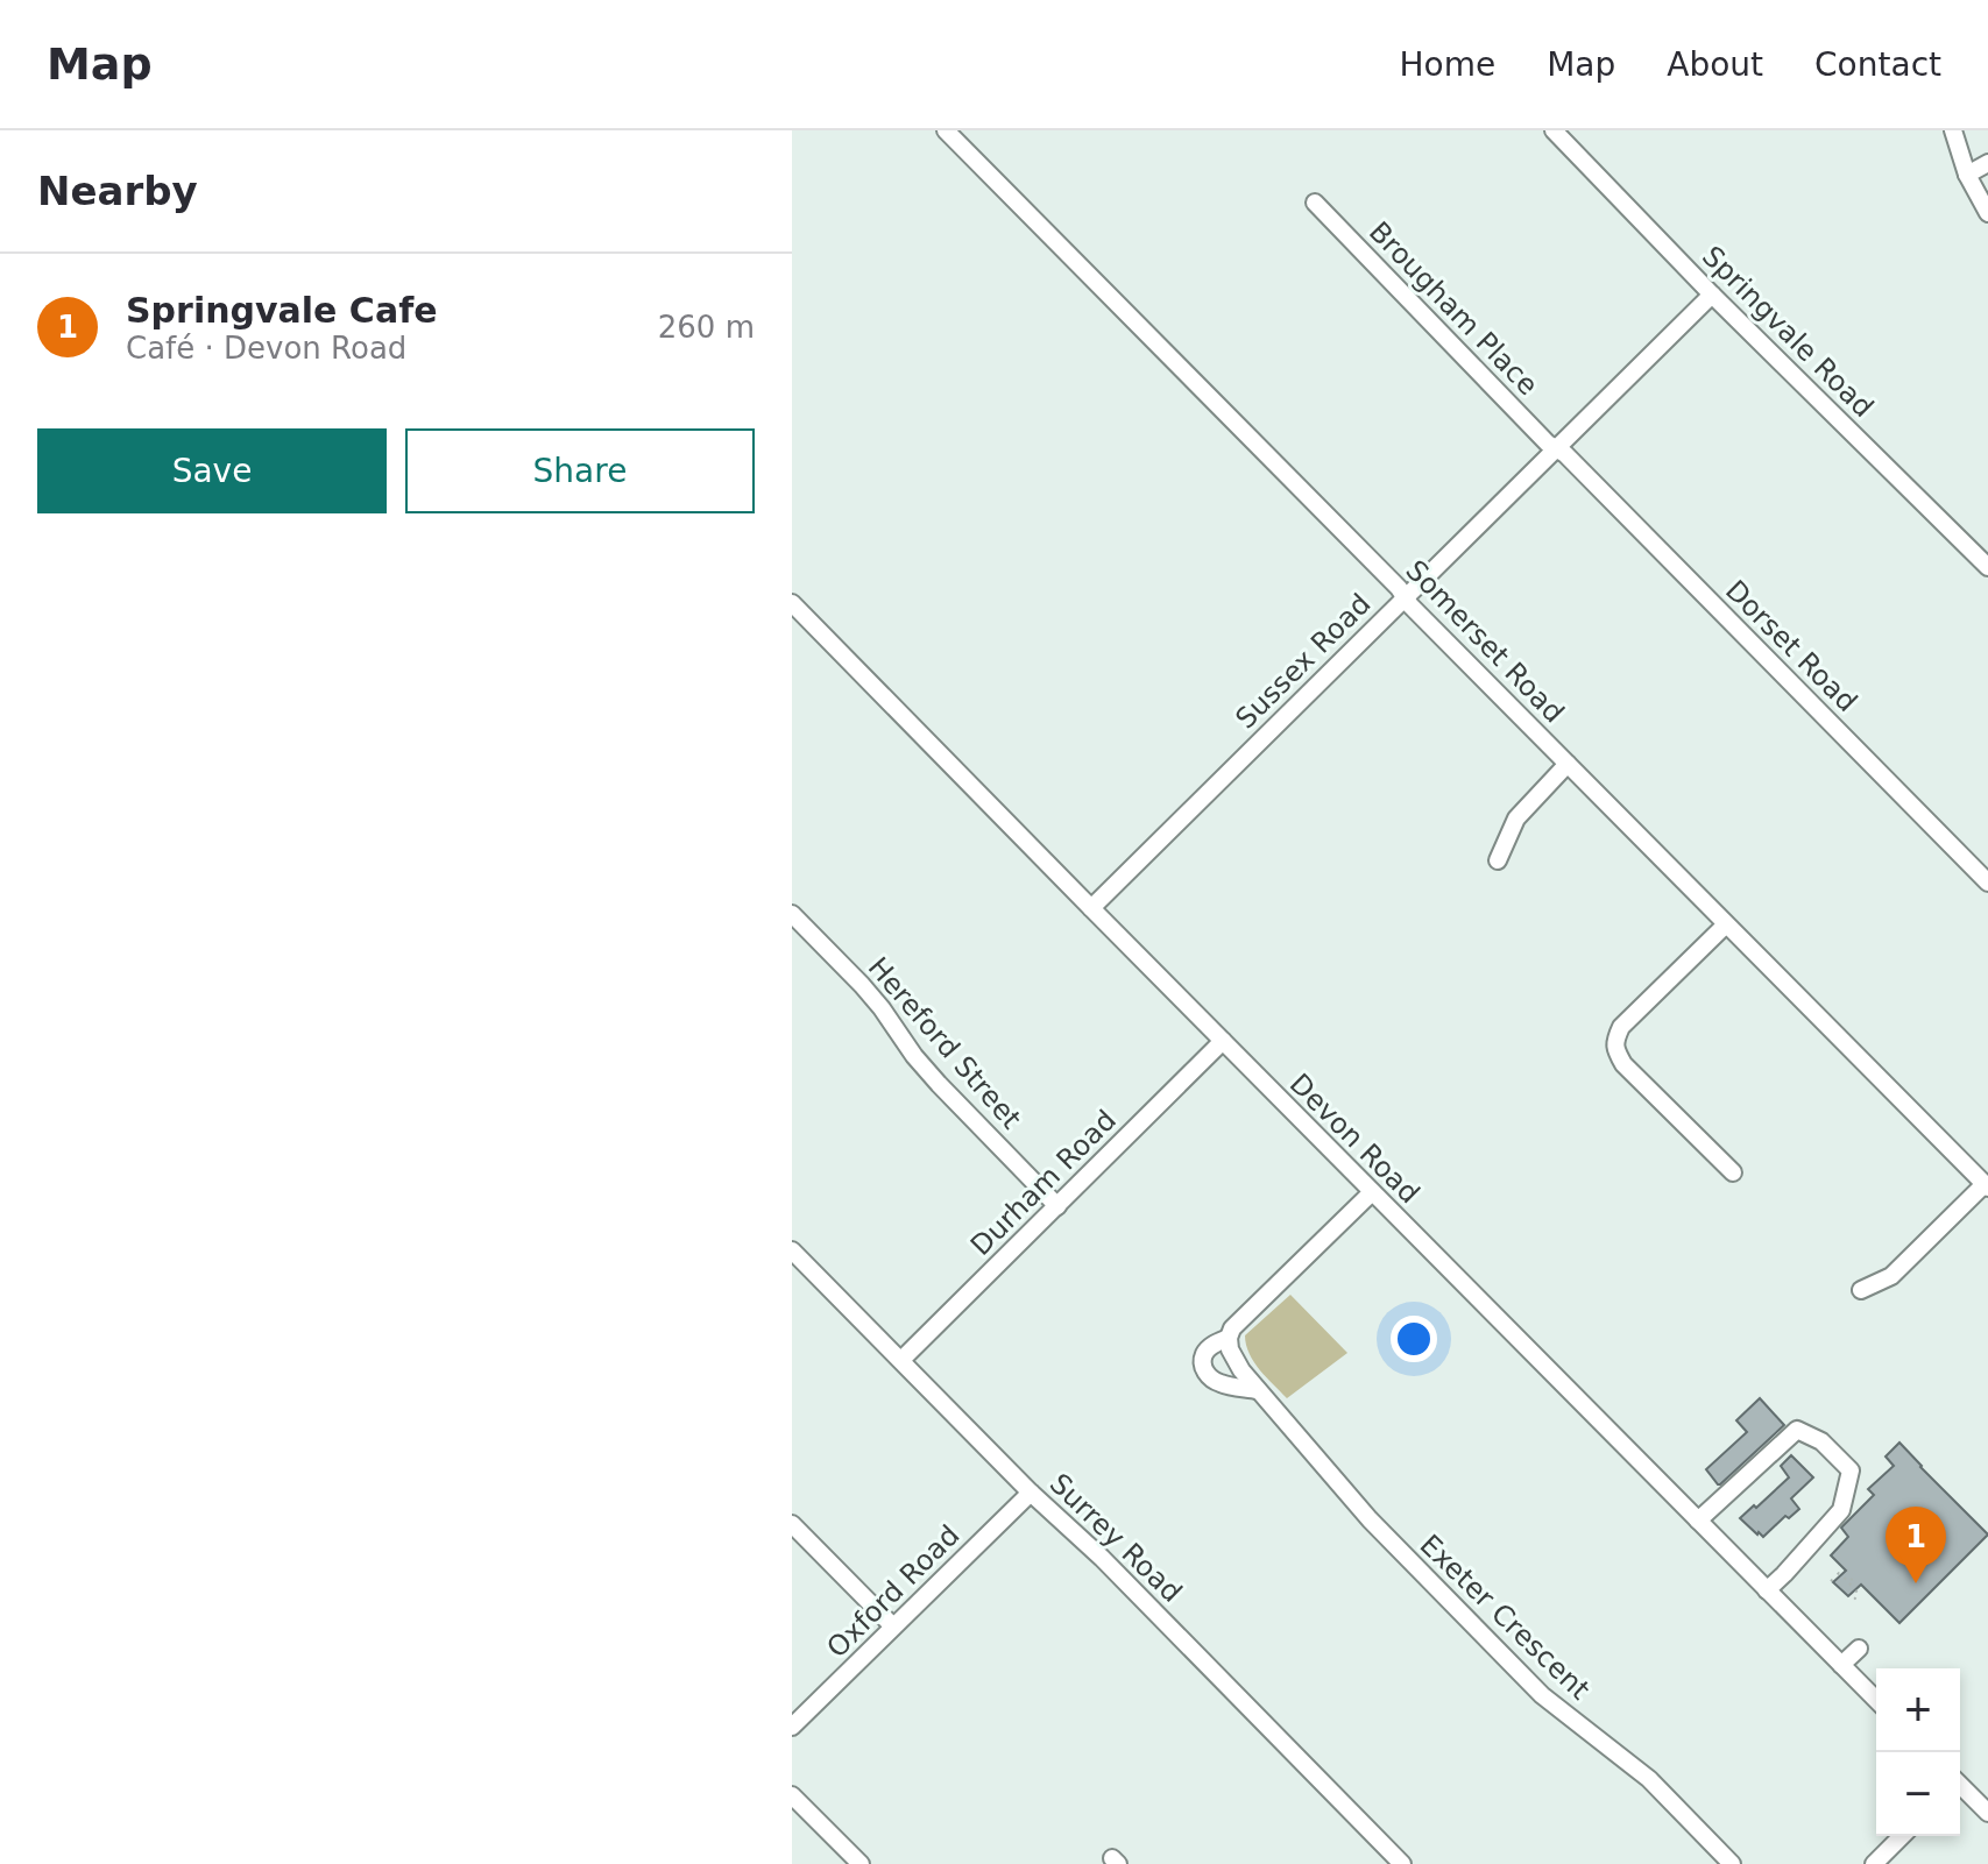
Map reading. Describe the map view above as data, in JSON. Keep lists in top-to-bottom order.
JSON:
{
  "streets": {
    "street": [
      "Brougham Place",
      "Springvale Road",
      "Somerset Road",
      "Dorset Road",
      "Sussex Road",
      "Hereford Street",
      "Devon Road",
      "Durham Road",
      "Surrey Road",
      "Oxford Road",
      "Exeter Crescent"
    ]
  },
  "crossings": [
    ["Brougham Place", "Dorset Road"],
    ["Brougham Place", "Sussex Road"],
    ["Springvale Road", "Sussex Road"],
    ["Somerset Road", "Sussex Road"],
    ["Dorset Road", "Sussex Road"],
    ["Sussex Road", "Devon Road"],
    ["Hereford Street", "Durham Road"],
    ["Devon Road", "Durham Road"],
    ["Durham Road", "Surrey Road"],
    ["Surrey Road", "Oxford Road"]
  ],
  "page": {
    "header": "Map",
    "nav": [
      "Home",
      "Map",
      "About",
      "Contact"
    ],
    "heading": "Nearby",
    "list": [
      {
        "mark": "1",
        "name": "Springvale Cafe",
        "note": "Café · Devon Road",
        "value": "260 m"
      }
    ],
    "buttons": ["Save", "Share"],
    "pins": "1",
    "map_buttons": ["+", "−"]
  }
}
